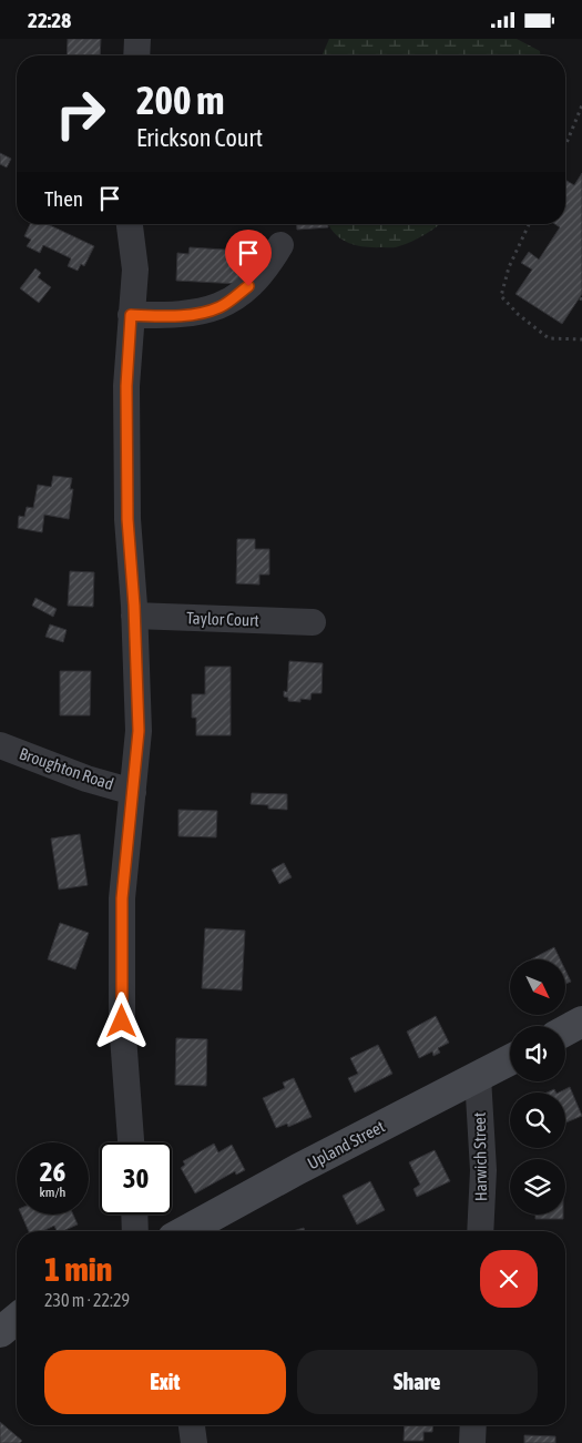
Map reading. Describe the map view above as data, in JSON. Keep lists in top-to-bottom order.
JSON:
{
  "streets": {
    "street": [
      "Taylor Court",
      "Broughton Road",
      "Upland Street",
      "Harwich Street"
    ]
  },
  "crossings": [
    ["Upland Street", "Harwich Street"]
  ],
  "north": "bottom right",
  "page": {
    "status": "22:28",
    "turn": ["200 m", "Erickson Court"],
    "then": "Then",
    "speed": "26 km/h",
    "limit": "30",
    "heading": ["1 min", "230 m · 22:29"],
    "buttons": ["Exit", "Share"]
  }
}
